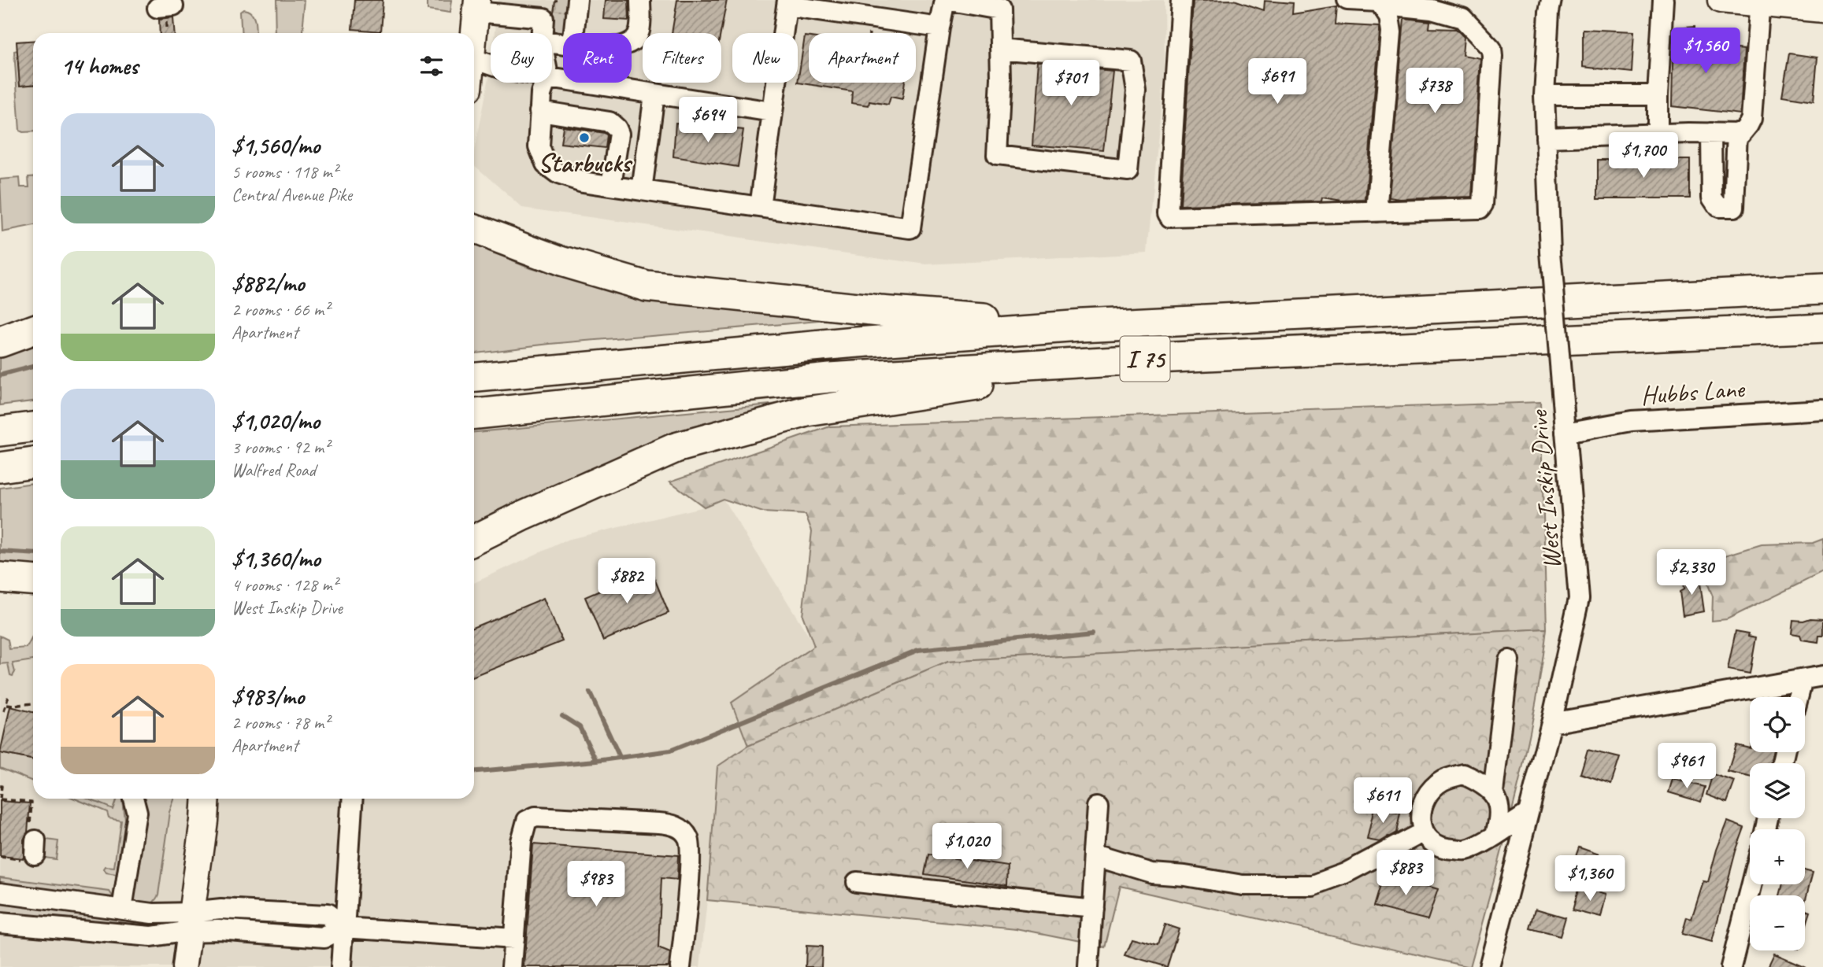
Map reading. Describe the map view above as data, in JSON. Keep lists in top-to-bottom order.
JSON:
{
  "streets": {
    "highway": ["I 75"],
    "street": ["Hubbs Lane", "West Inskip Drive"]
  },
  "crossings": [
    ["Hubbs Lane", "West Inskip Drive"]
  ],
  "places": ["Starbucks"],
  "page": {
    "price": [
      "$1,560",
      "$691",
      "$701",
      "$738",
      "$694",
      "$1,700",
      "$2,330",
      "$882",
      "$961",
      "$611",
      "$1,020",
      "$883",
      "$1,360",
      "$983"
    ],
    "chip": [
      "Buy",
      "Rent",
      "Filters",
      "New",
      "Apartment"
    ],
    "heading": "14 homes",
    "list": [
      {
        "name": "$1,560/mo",
        "note": "5 rooms · 118 m² · Central Avenue Pike"
      },
      {
        "name": "$882/mo",
        "note": "2 rooms · 66 m² · Apartment"
      },
      {
        "name": "$1,020/mo",
        "note": "3 rooms · 92 m² · Walfred Road"
      },
      {
        "name": "$1,360/mo",
        "note": "4 rooms · 128 m² · West Inskip Drive"
      },
      {
        "name": "$983/mo",
        "note": "2 rooms · 78 m² · Apartment"
      }
    ],
    "map_buttons": ["+", "−"]
  }
}
